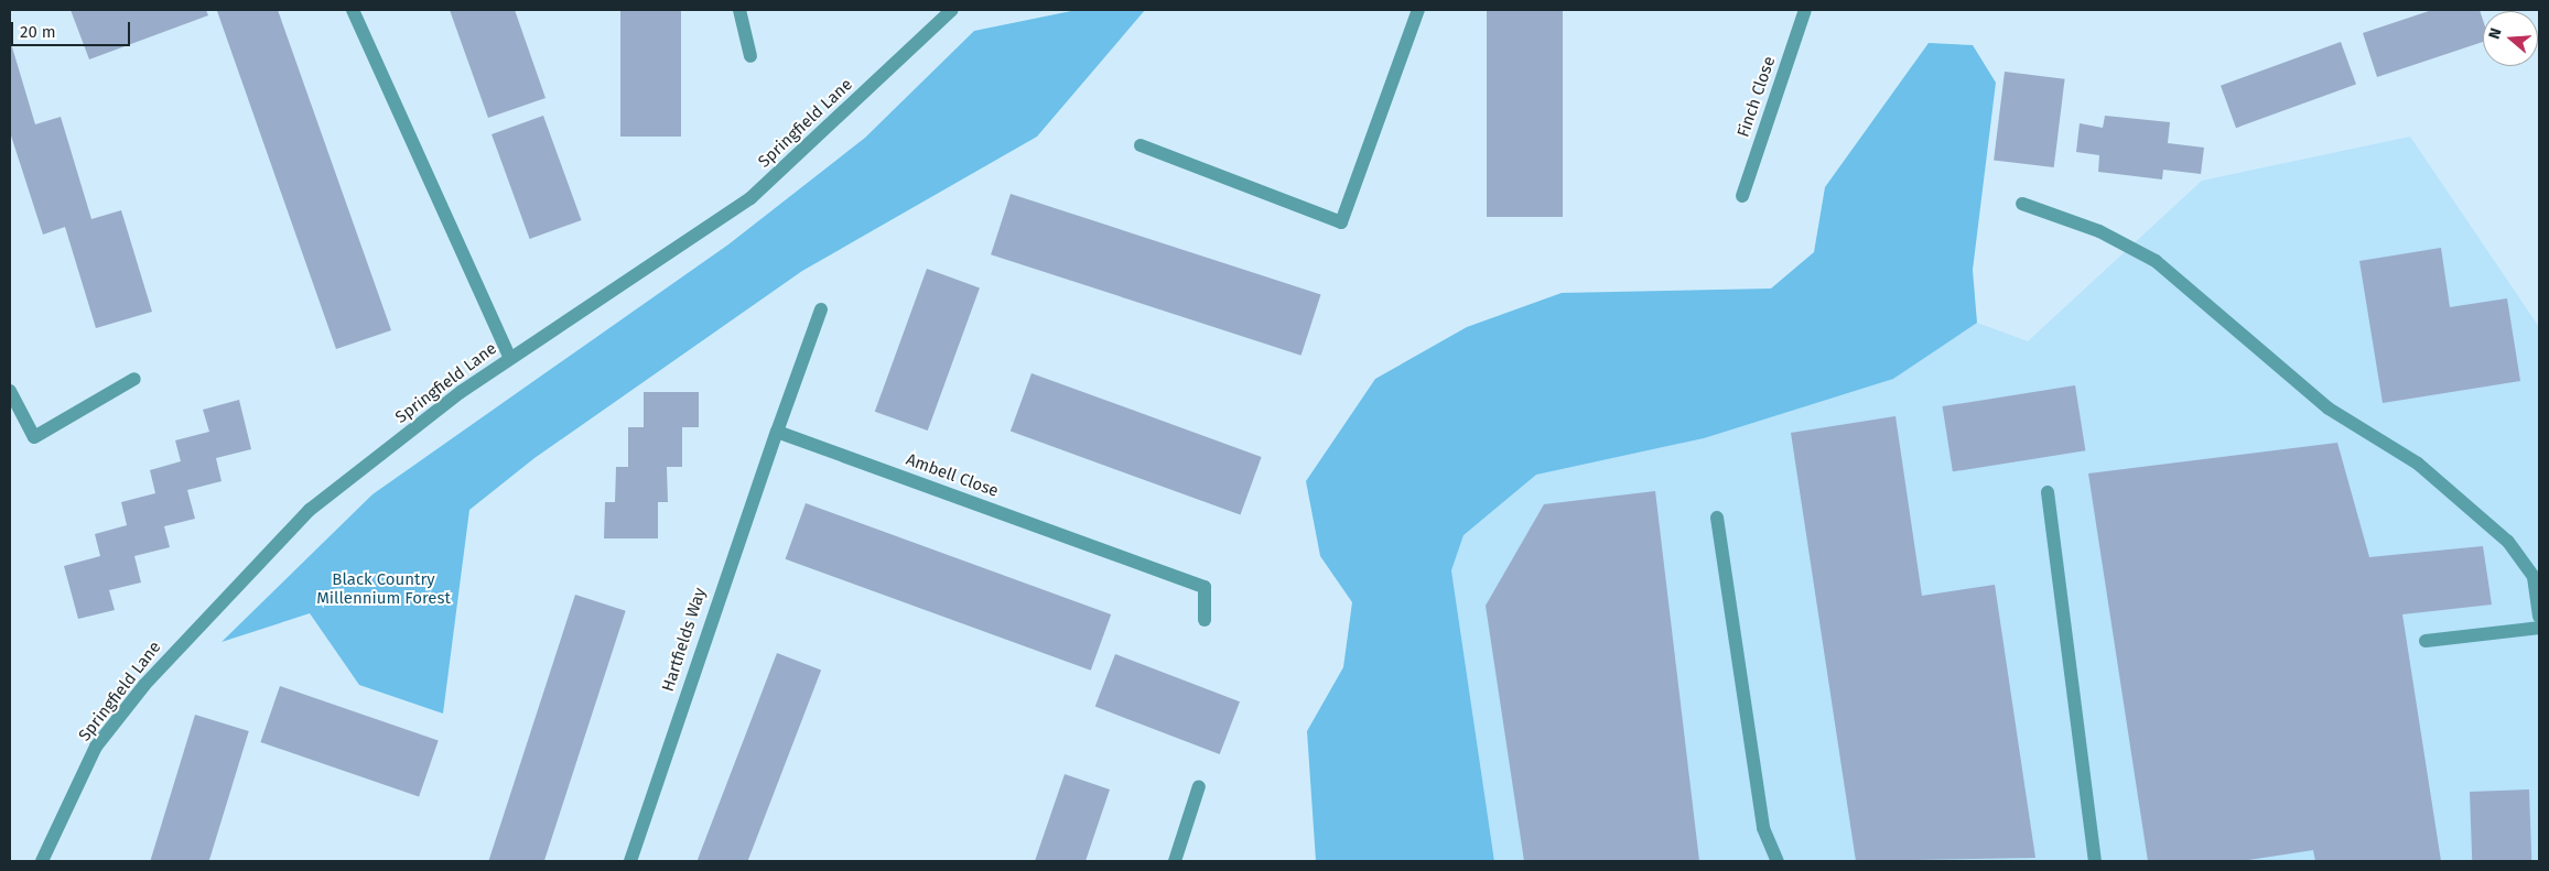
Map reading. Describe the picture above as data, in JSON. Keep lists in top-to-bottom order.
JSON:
{
  "streets": {
    "street": [
      "Finch Close",
      "Springfield Lane",
      "Ambell Close",
      "Hartfields Way"
    ]
  },
  "crossings": [
    ["Ambell Close", "Hartfields Way"]
  ],
  "parks": ["Black Country Millennium Forest"],
  "scale_bar": "20 m",
  "north": "left"
}
